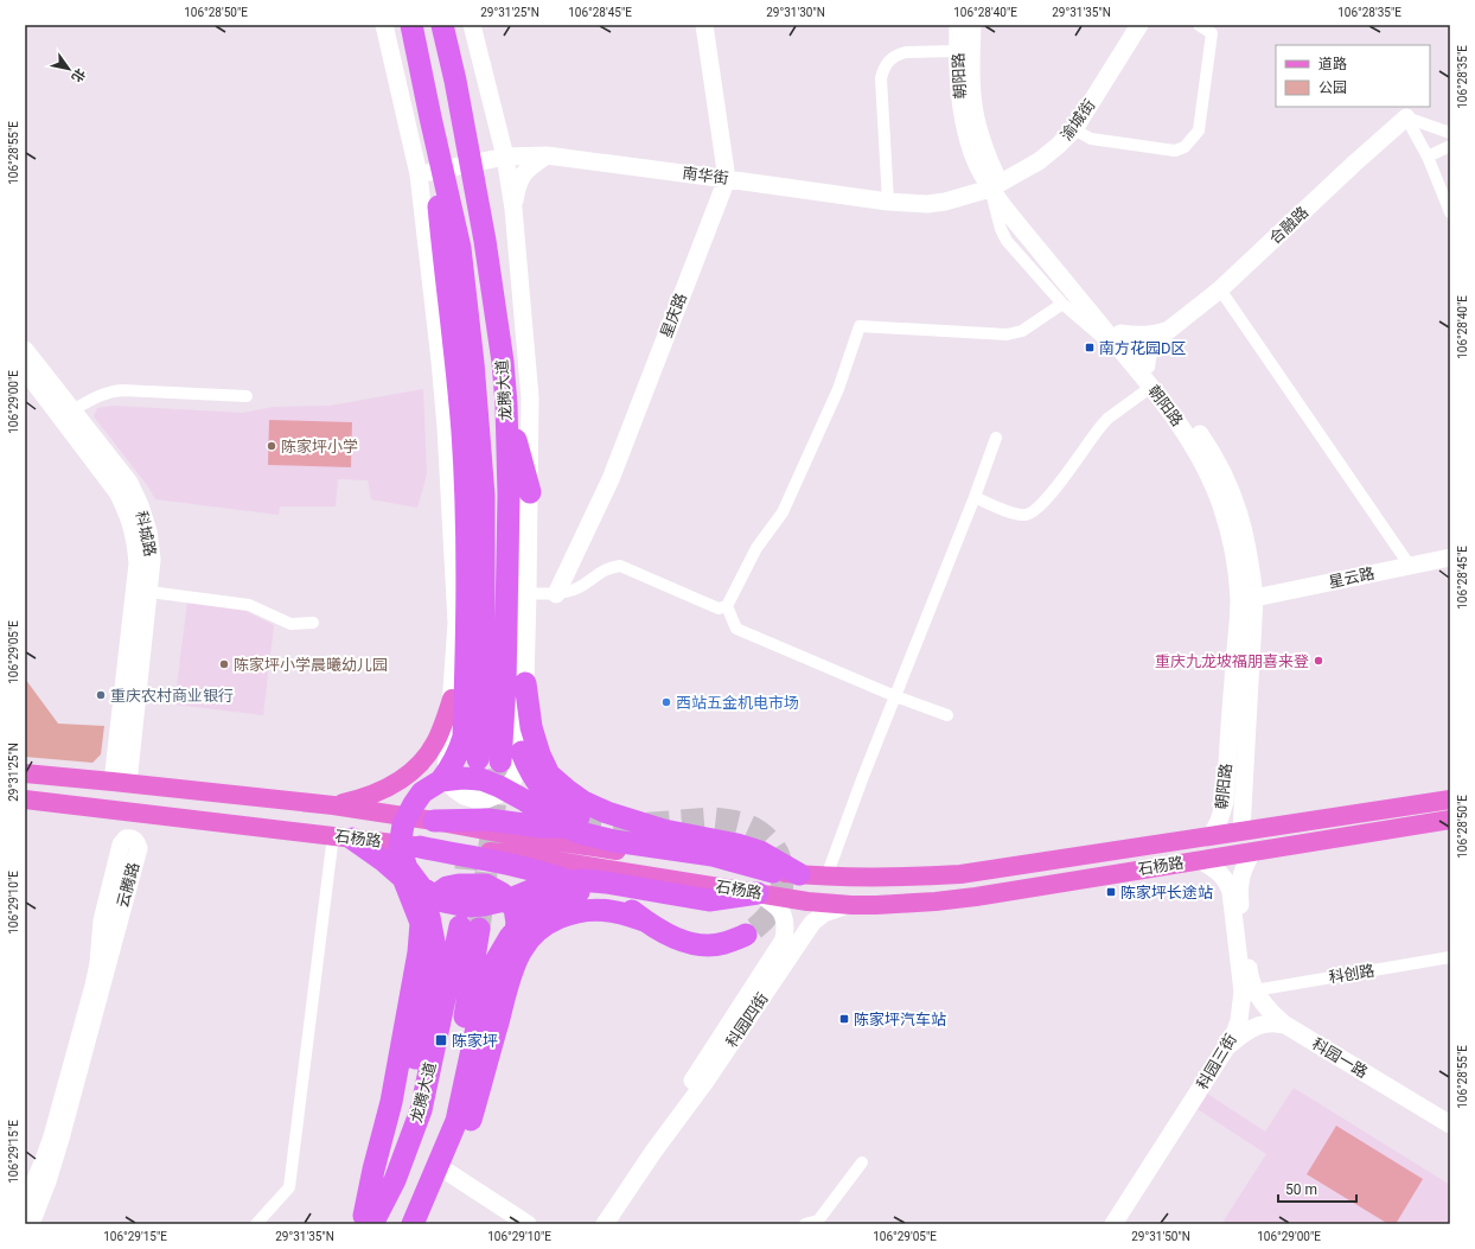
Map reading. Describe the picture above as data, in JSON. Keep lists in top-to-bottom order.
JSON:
{
  "streets": {
    "highway": ["龙腾大道"],
    "main road": ["石杨路"],
    "street": [
      "朝阳路",
      "渝城街",
      "南华街",
      "合融路",
      "星庆路",
      "科城路",
      "星云路",
      "云腾路",
      "科创路",
      "科园四街",
      "科园一路",
      "科园三街"
    ]
  },
  "crossings": [
    ["朝阳路", "渝城街"],
    ["朝阳路", "南华街"],
    ["朝阳路", "星云路"],
    ["朝阳路", "石杨路"],
    ["渝城街", "南华街"],
    ["南华街", "星庆路"],
    ["科城路", "石杨路"],
    ["石杨路", "科园四街"],
    ["石杨路", "科园三街"]
  ],
  "places": {
    "transit": [
      "南方花园D区",
      "陈家坪长途站",
      "陈家坪汽车站",
      "陈家坪"
    ],
    "other": [
      "陈家坪小学",
      "重庆九龙坡福朋喜来登",
      "陈家坪小学晨曦幼儿园",
      "重庆农村商业银行",
      "西站五金机电市场"
    ]
  },
  "legend": ["道路", "公园"],
  "scale_bar": "50 m",
  "north": "bottom right",
  "coordinates": [
    "106°28'50\"E",
    "29°31'25\"N",
    "106°28'45\"E",
    "29°31'30\"N",
    "106°28'40\"E",
    "29°31'35\"N",
    "106°28'35\"E",
    "106°28'55\"E",
    "106°29'00\"E",
    "106°29'05\"E",
    "106°29'10\"E",
    "106°29'15\"E",
    "29°31'50\"N"
  ]
}
